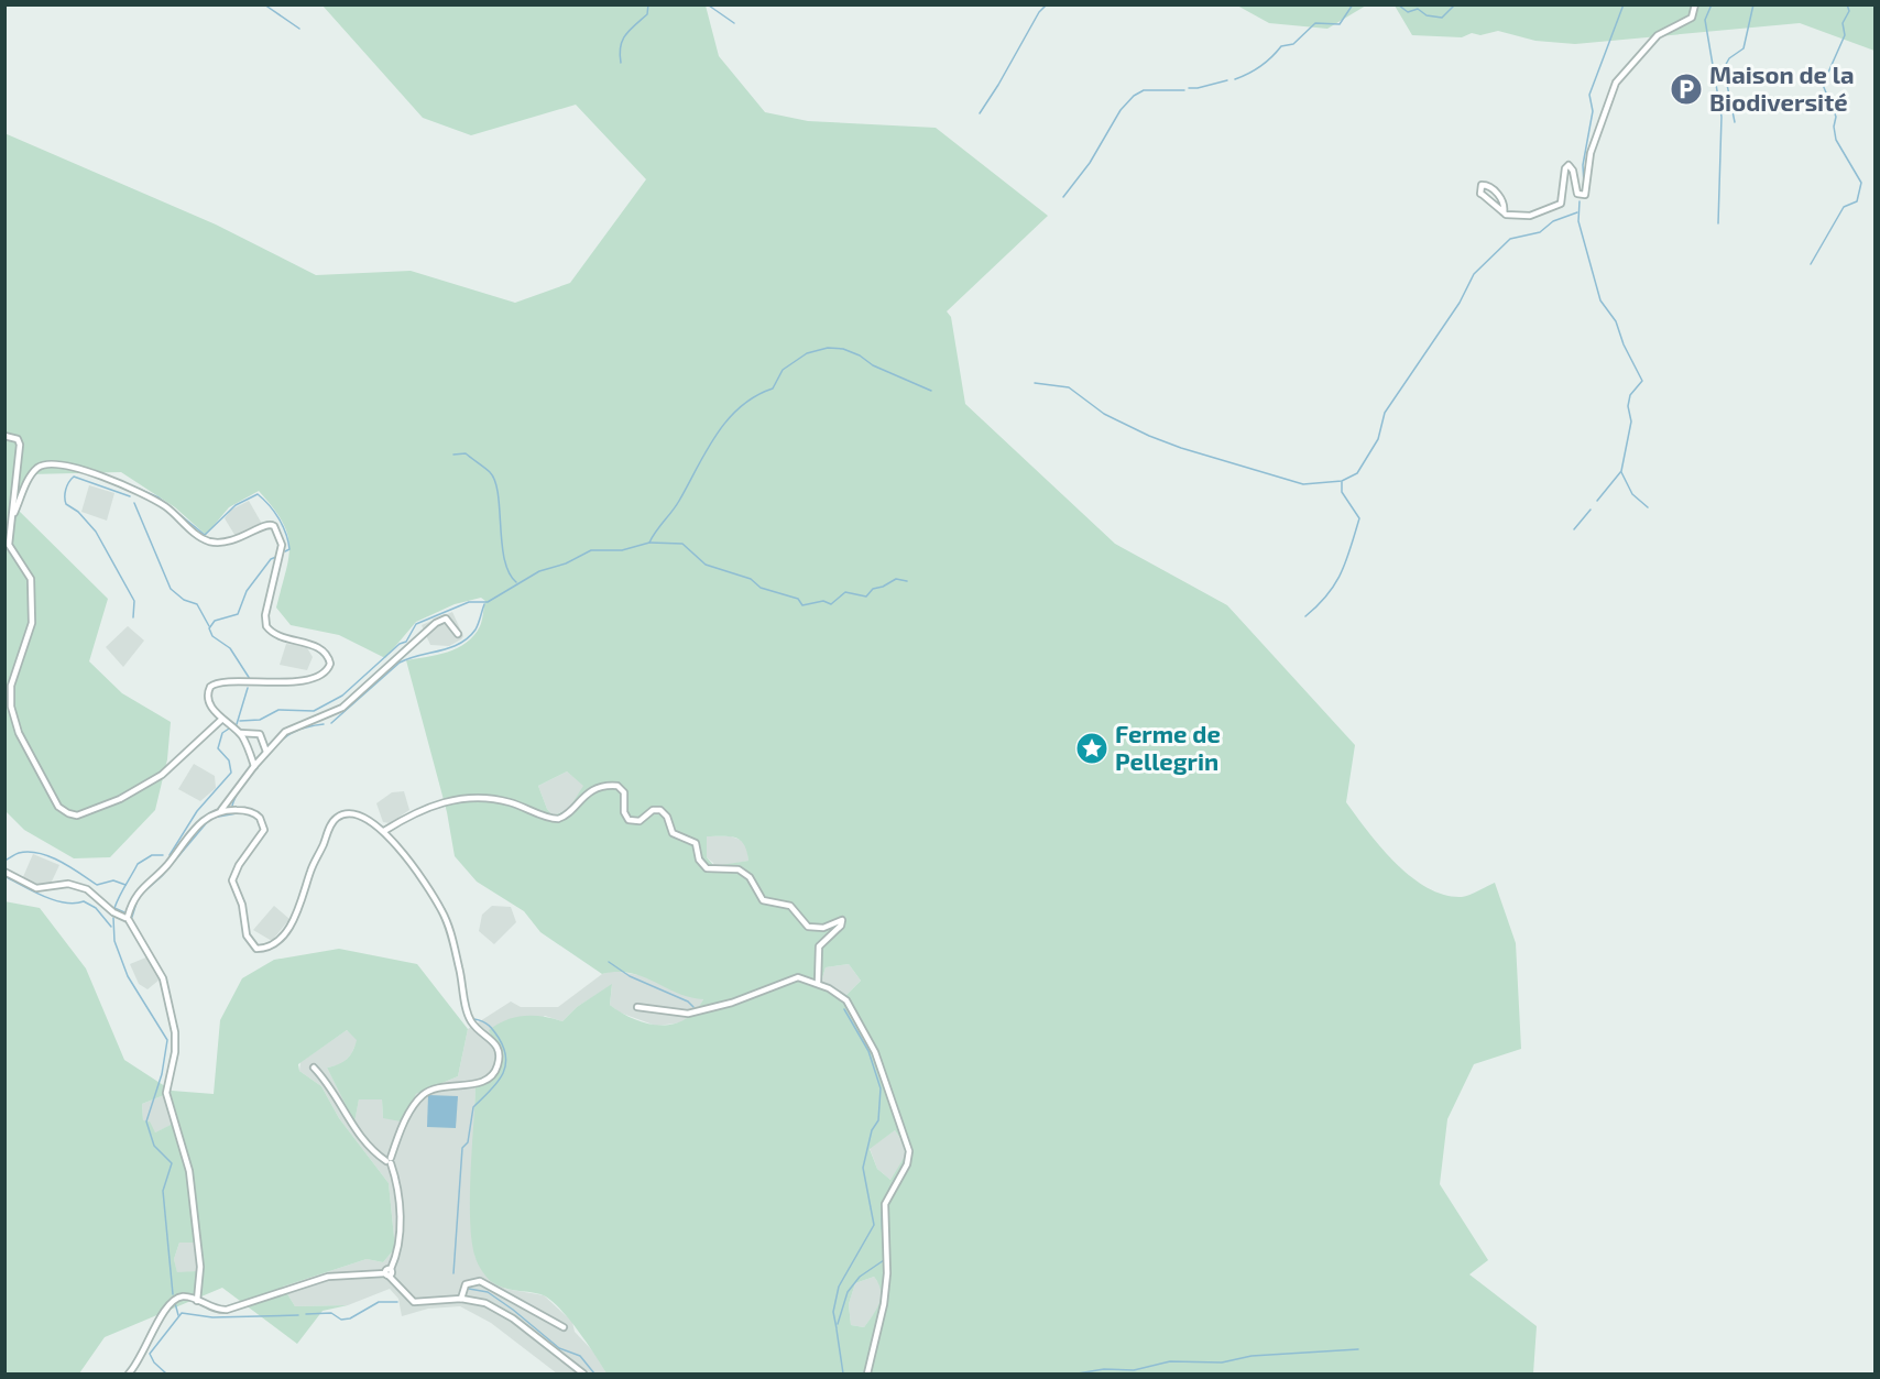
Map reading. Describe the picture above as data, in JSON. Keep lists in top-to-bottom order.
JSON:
{
  "places": {
    "parking": ["Maison de la Biodiversité"],
    "place": ["Ferme de Pellegrin"]
  }
}
